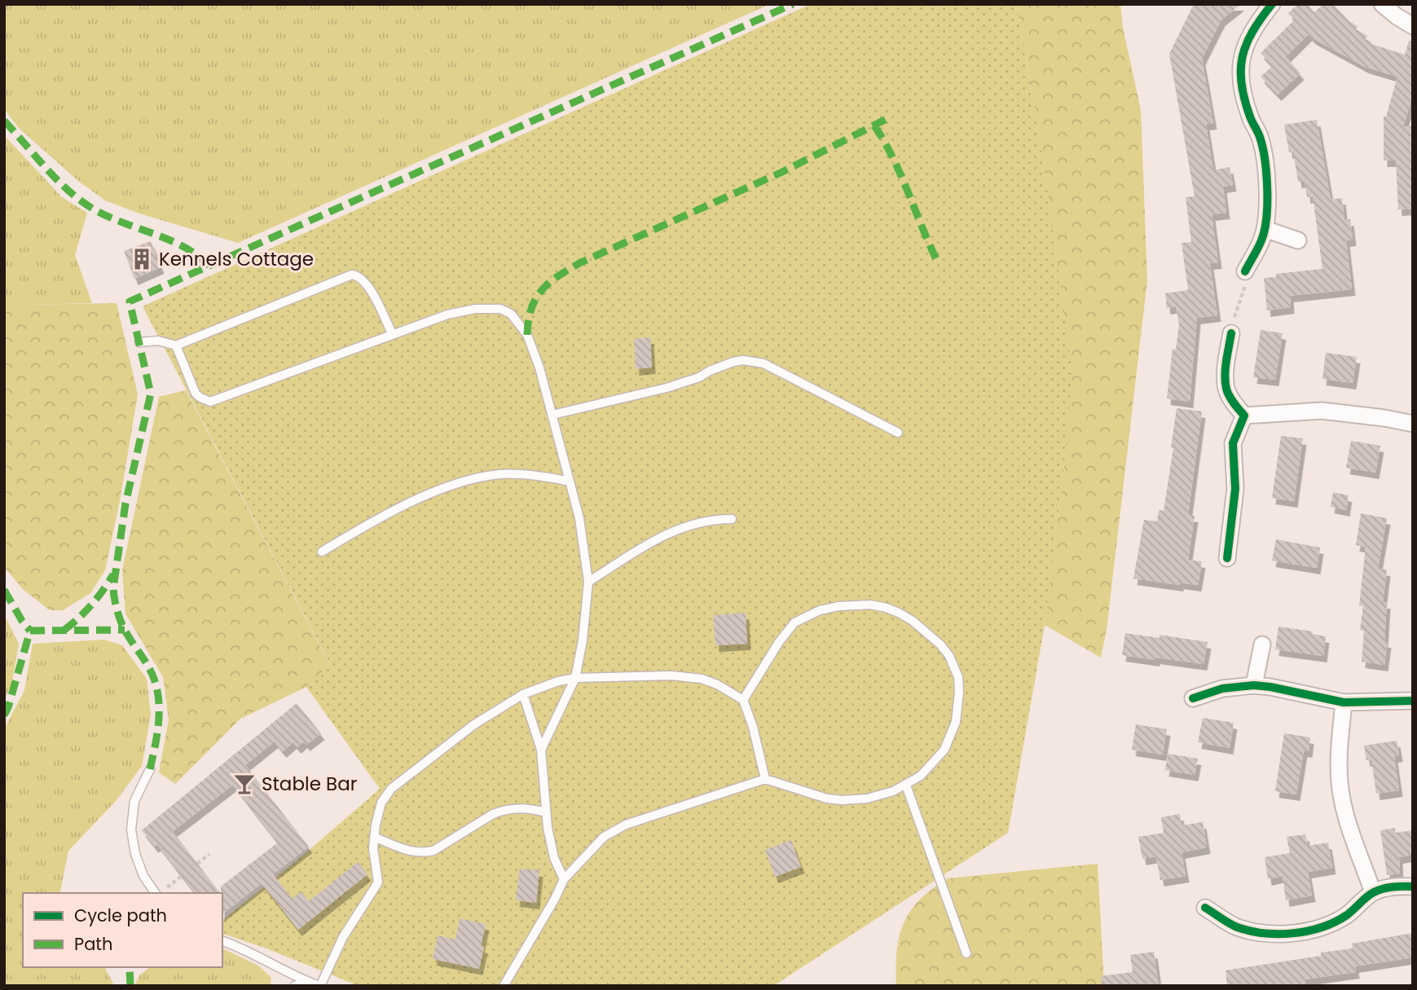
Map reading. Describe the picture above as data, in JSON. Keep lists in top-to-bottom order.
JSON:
{
  "places": {
    "building": ["Kennels Cottage"],
    "bar": ["Stable Bar"]
  },
  "legend": ["Cycle path", "Path"]
}
